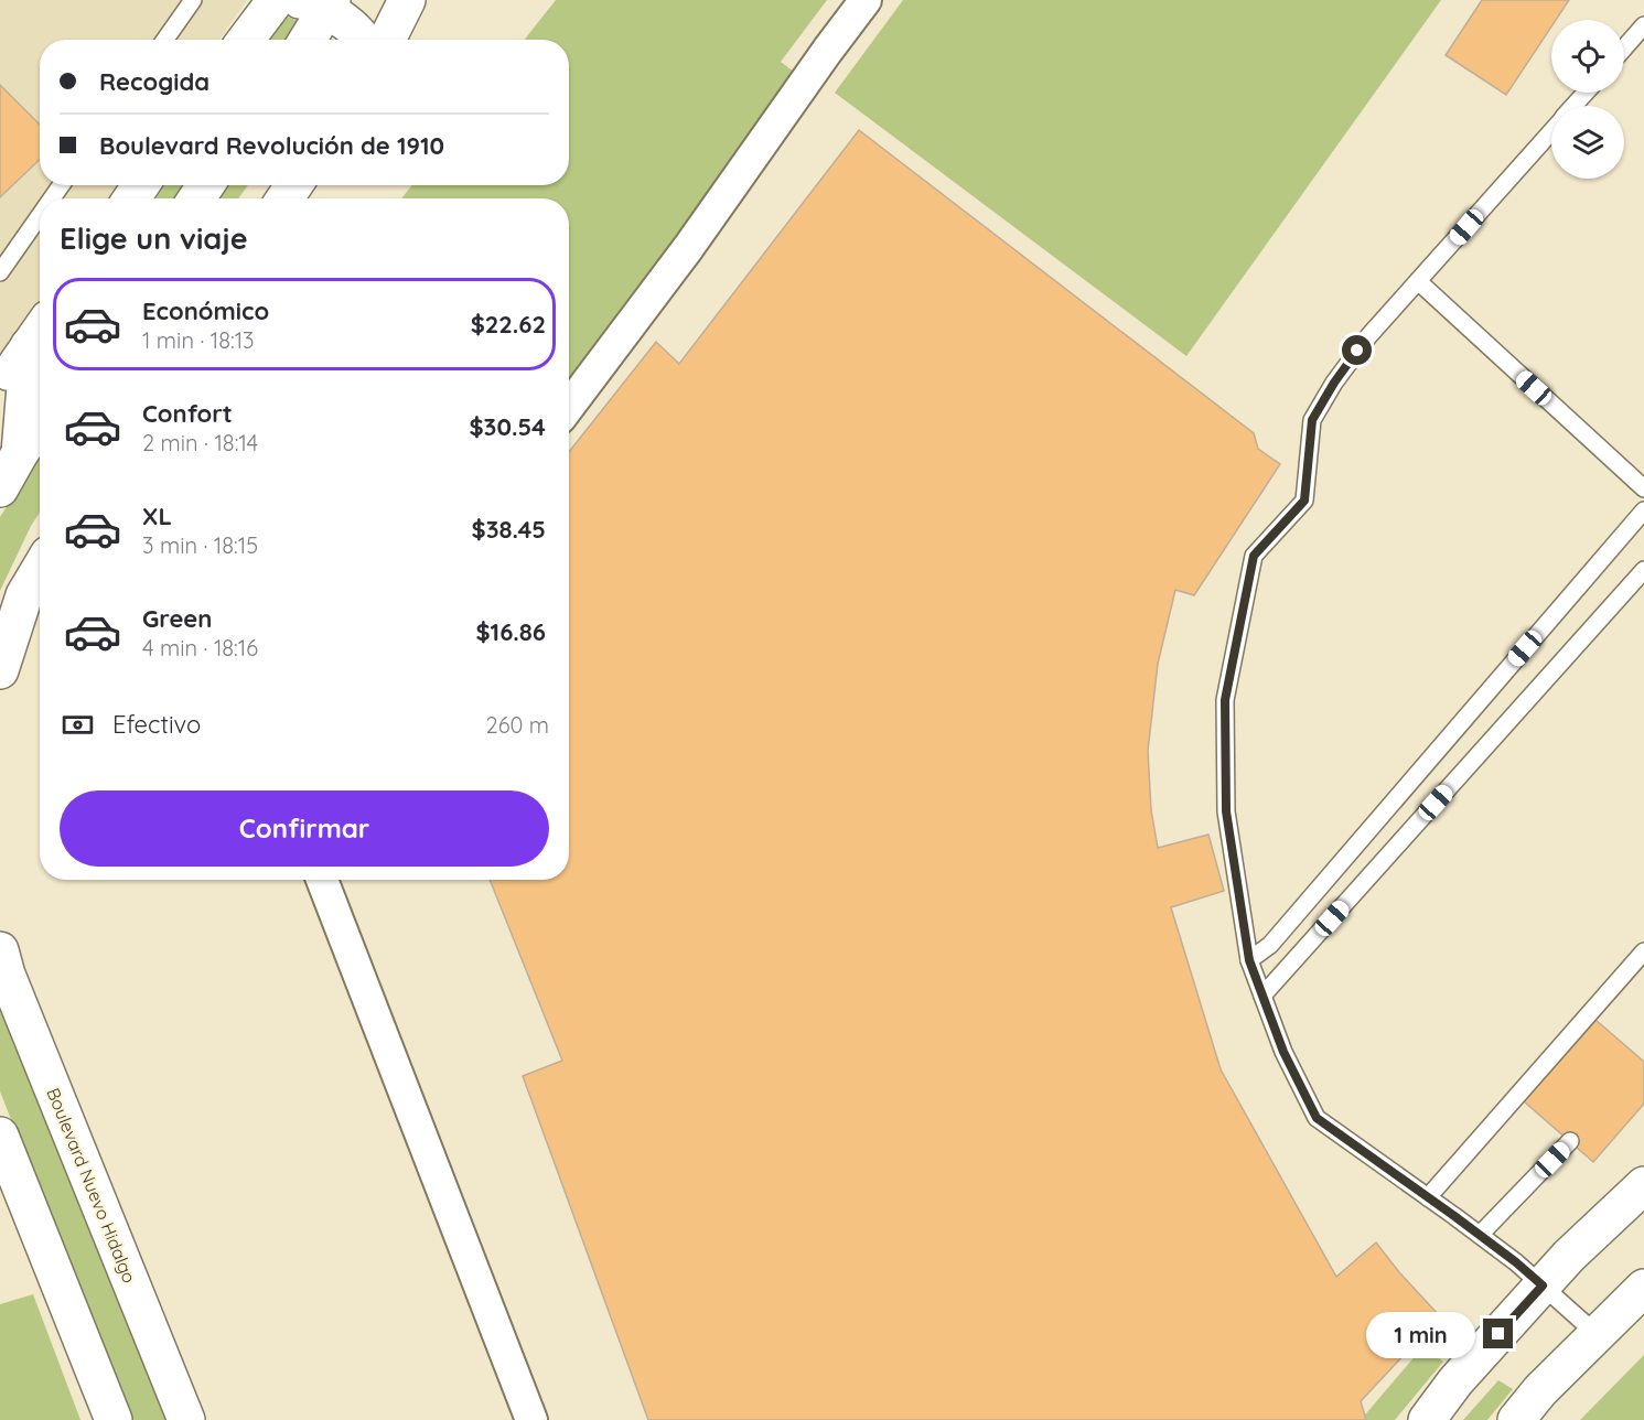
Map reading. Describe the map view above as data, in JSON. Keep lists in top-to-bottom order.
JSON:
{
  "streets": {
    "street": ["Boulevard Nuevo Hidalgo"]
  },
  "page": {
    "banner": ["Recogida", "Boulevard Revolución de 1910"],
    "heading": "Elige un viaje",
    "list": [
      {
        "name": "Económico",
        "note": "1 min · 18:13",
        "value": "$22.62"
      },
      {
        "name": "Confort",
        "note": "2 min · 18:14",
        "value": "$30.54"
      },
      {
        "name": "XL",
        "note": "3 min · 18:15",
        "value": "$38.45"
      },
      {
        "name": "Green",
        "note": "4 min · 18:16",
        "value": "$16.86"
      }
    ],
    "pay": ["Efectivo", "260 m"],
    "buttons": "Confirmar",
    "bubble": "1 min"
  }
}
